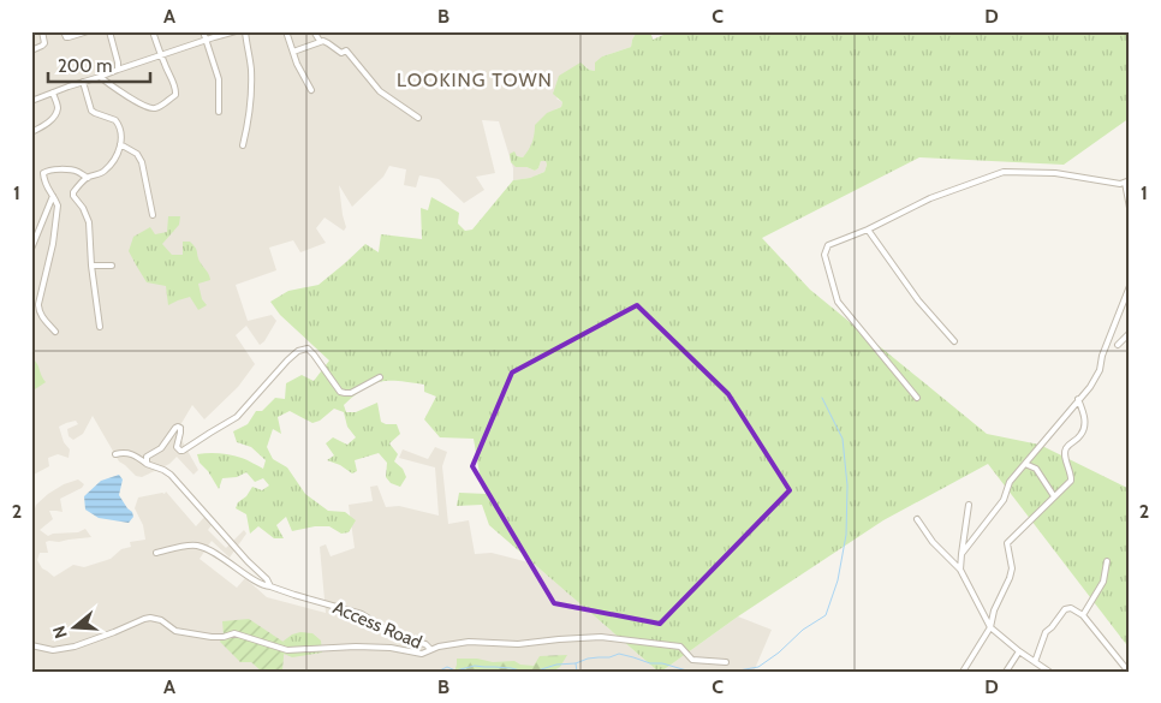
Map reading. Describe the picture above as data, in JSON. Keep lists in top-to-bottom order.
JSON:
{
  "streets": {
    "street": ["Access Road"]
  },
  "districts": ["LOOKING TOWN"],
  "scale_bar": "200 m",
  "north": "left",
  "grid": {
    "columns": [
      "A",
      "B",
      "C",
      "D"
    ],
    "rows": ["1", "2"]
  }
}
